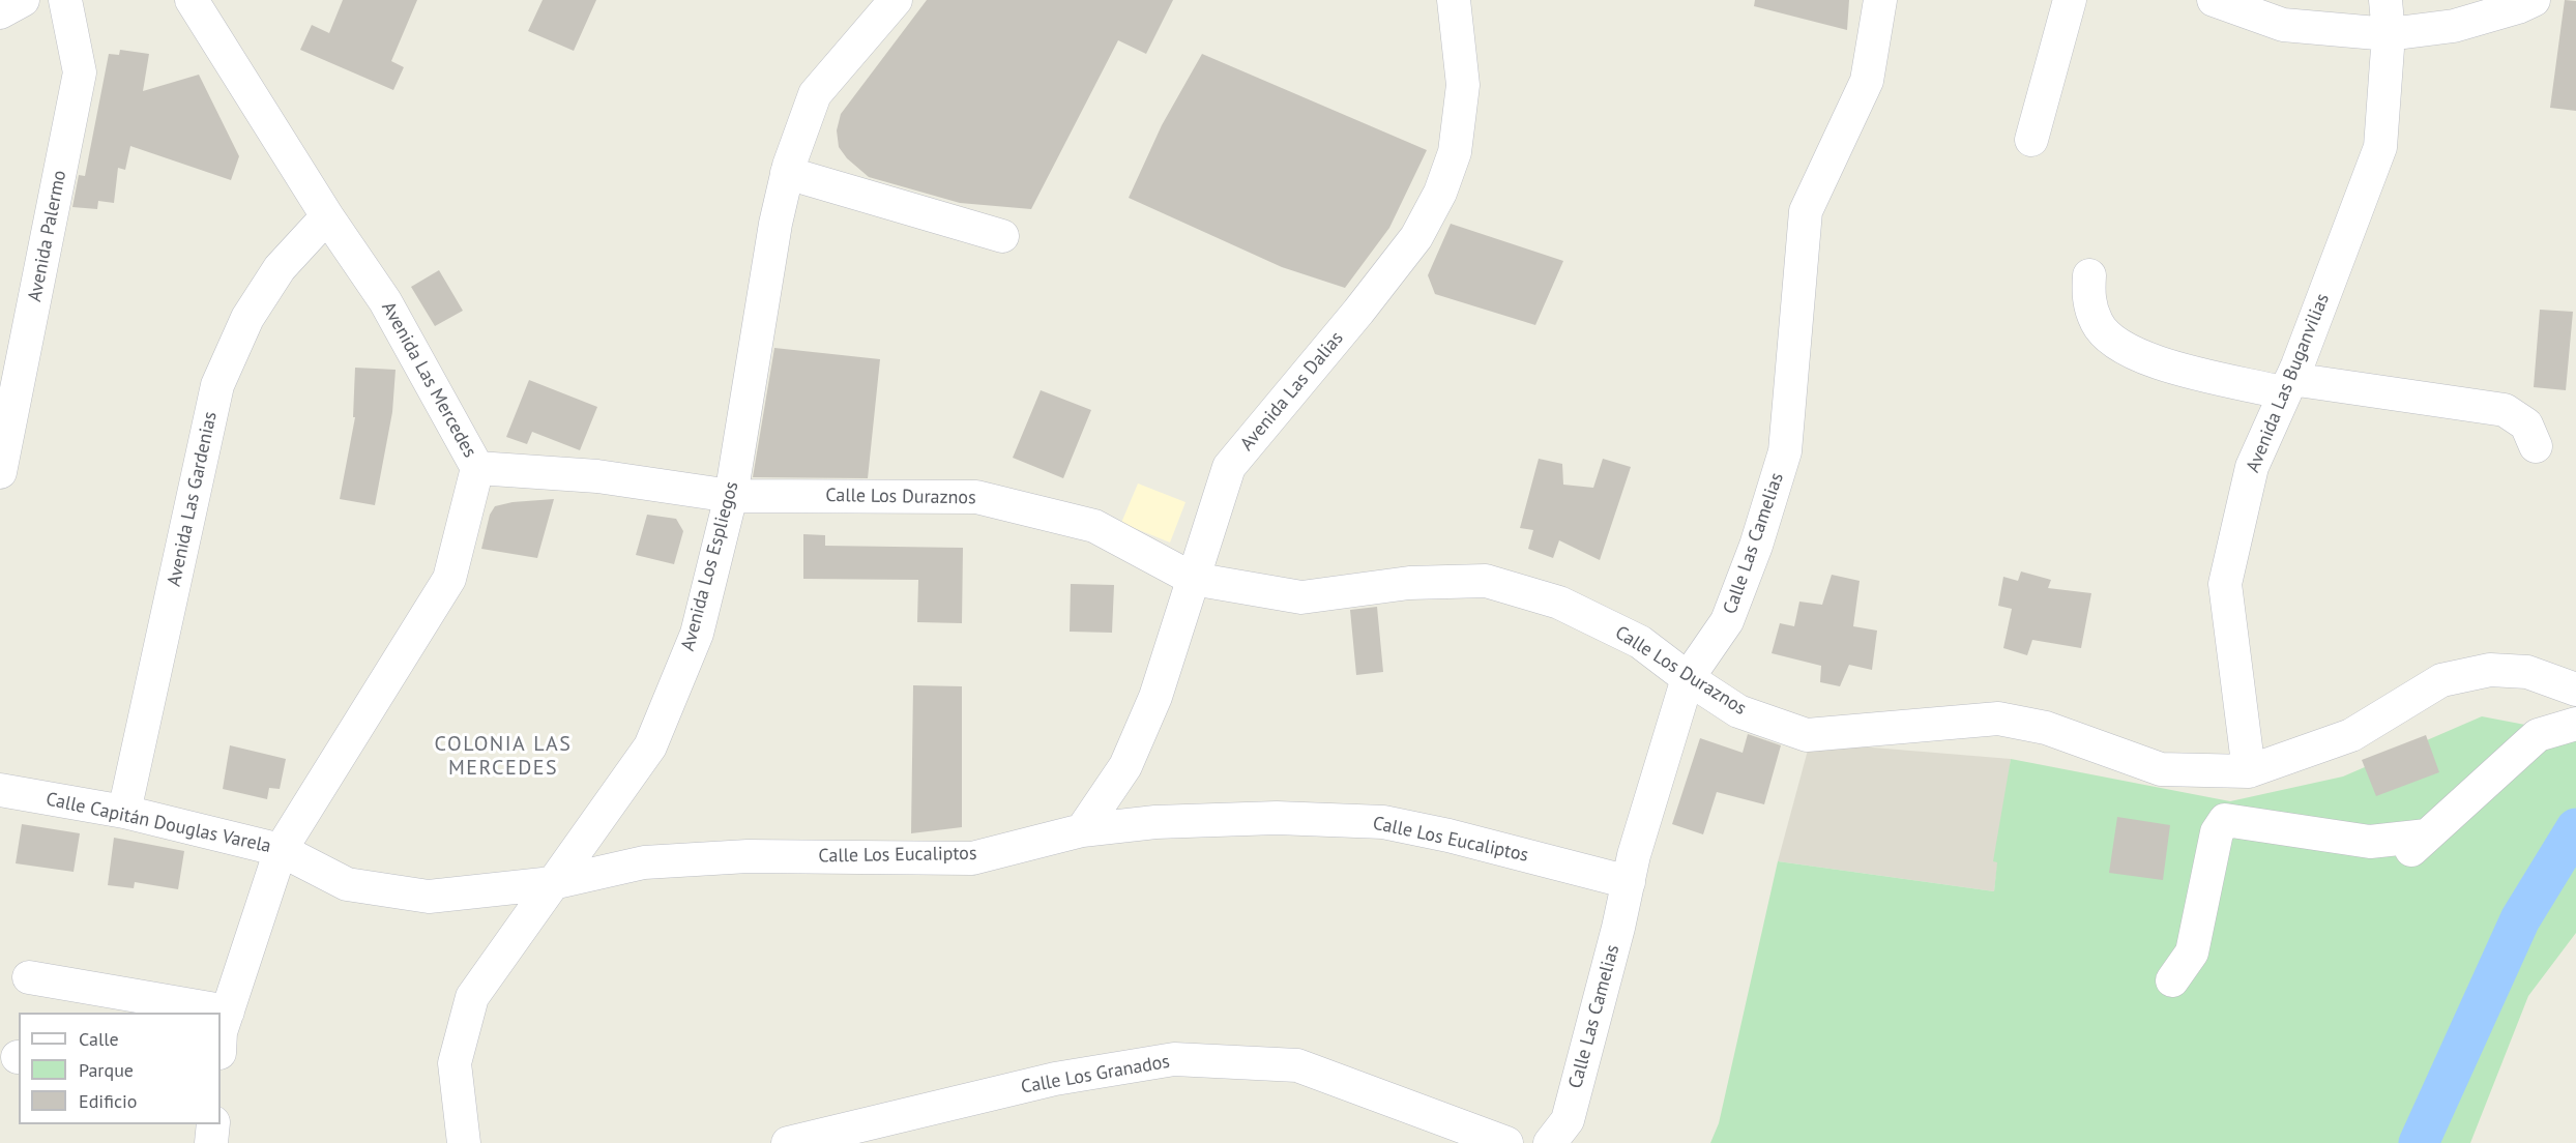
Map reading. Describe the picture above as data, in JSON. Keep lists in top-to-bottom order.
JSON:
{
  "streets": {
    "street": [
      "Avenida Palermo",
      "Avenida Las Mercedes",
      "Avenida Las Buganvilias",
      "Avenida Las Dalias",
      "Calle Los Duraznos",
      "Avenida Las Gardenias",
      "Calle Las Camelias",
      "Avenida Los Espliegos",
      "Calle Capitán Douglas Varela",
      "Calle Los Eucaliptos",
      "Calle Los Granados"
    ]
  },
  "crossings": [
    ["Avenida Las Mercedes", "Calle Los Duraznos"],
    ["Avenida Las Mercedes", "Avenida Las Gardenias"],
    ["Avenida Las Mercedes", "Calle Capitán Douglas Varela"],
    ["Avenida Las Mercedes", "Calle Los Eucaliptos"],
    ["Avenida Las Buganvilias", "Calle Los Duraznos"],
    ["Avenida Las Dalias", "Calle Los Duraznos"],
    ["Avenida Las Dalias", "Calle Los Eucaliptos"],
    ["Calle Los Duraznos", "Calle Las Camelias"],
    ["Calle Los Duraznos", "Avenida Los Espliegos"],
    ["Avenida Las Gardenias", "Calle Capitán Douglas Varela"],
    ["Calle Las Camelias", "Calle Los Eucaliptos"],
    ["Avenida Los Espliegos", "Calle Los Eucaliptos"],
    ["Calle Capitán Douglas Varela", "Calle Los Eucaliptos"]
  ],
  "districts": ["COLONIA LAS MERCEDES"],
  "legend": ["Calle", "Parque", "Edificio"]
}
